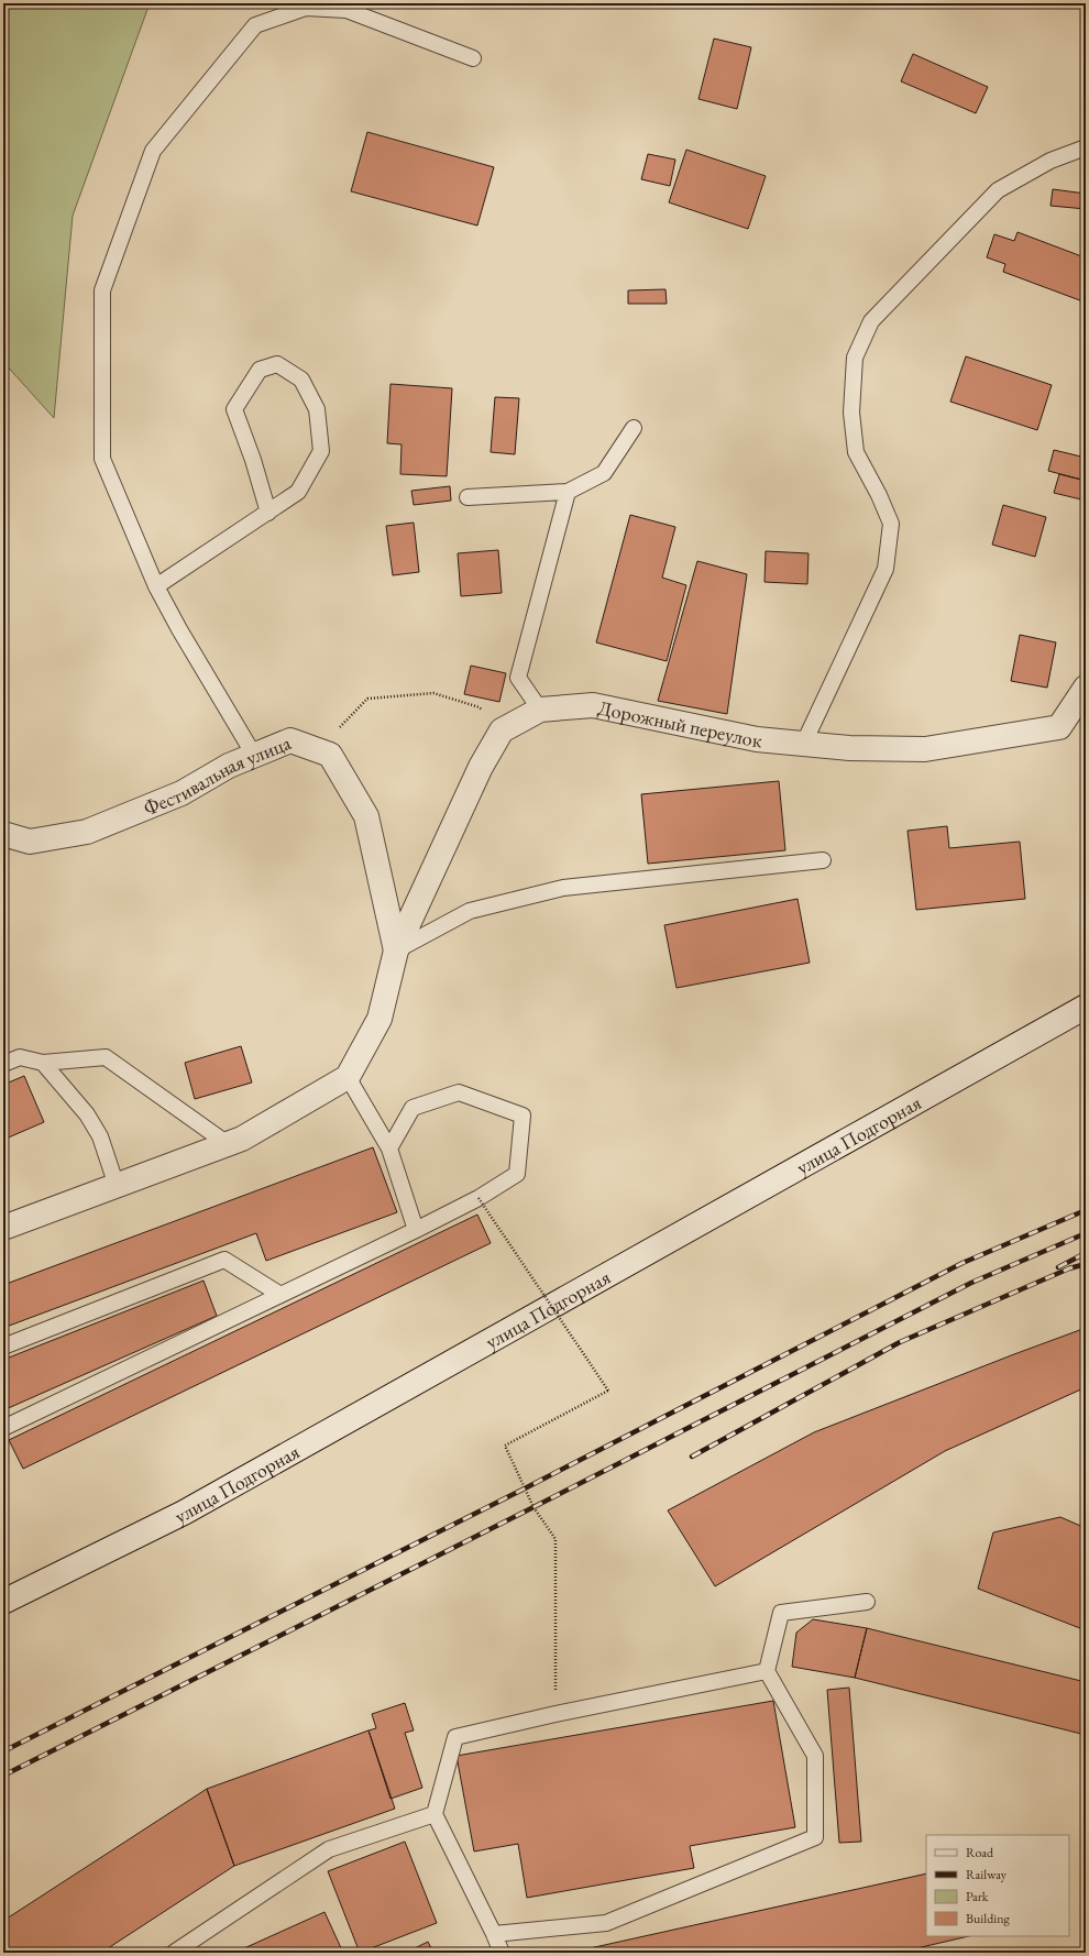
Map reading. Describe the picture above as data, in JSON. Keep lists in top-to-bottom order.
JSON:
{
  "streets": {
    "street": ["Дорожный переулок", "Фестивальная улица", "улица Подгорная"]
  },
  "legend": [
    "Road",
    "Railway",
    "Park",
    "Building"
  ]
}
